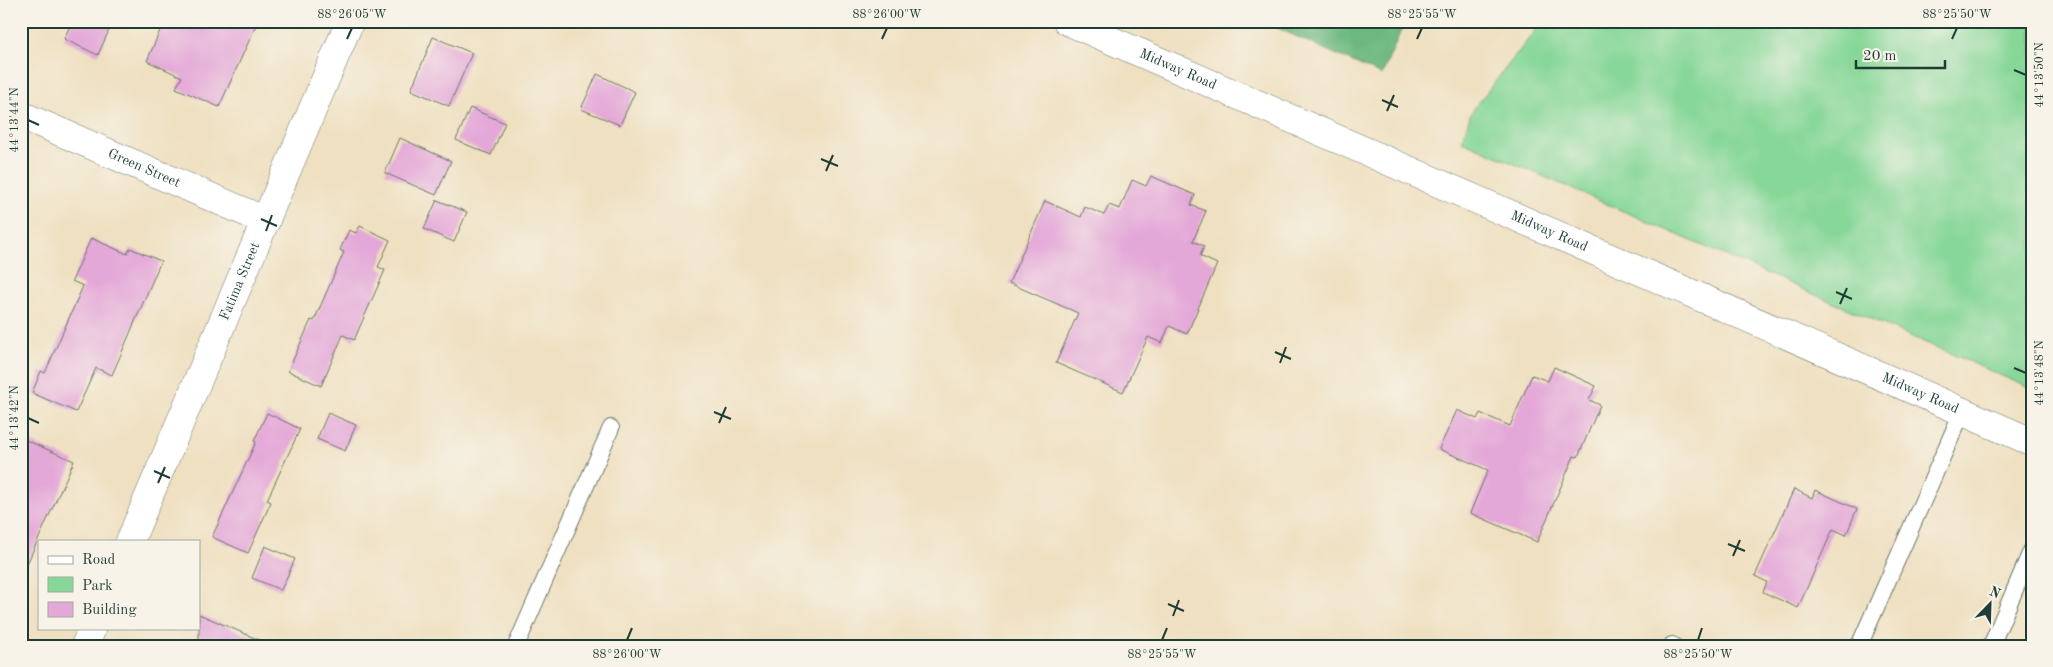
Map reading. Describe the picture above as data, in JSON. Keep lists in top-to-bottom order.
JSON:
{
  "streets": {
    "main road": ["Midway Road", "Green Street", "Fatima Street"]
  },
  "crossings": [
    ["Green Street", "Fatima Street"]
  ],
  "legend": ["Road", "Park", "Building"],
  "scale_bar": "20 m",
  "north": "top right",
  "coordinates": [
    "88°26'05\"W",
    "88°26'00\"W",
    "88°25'55\"W",
    "88°25'50\"W",
    "44°13'50\"N",
    "44°13'44\"N",
    "44°13'48\"N",
    "44°13'42\"N"
  ]
}
